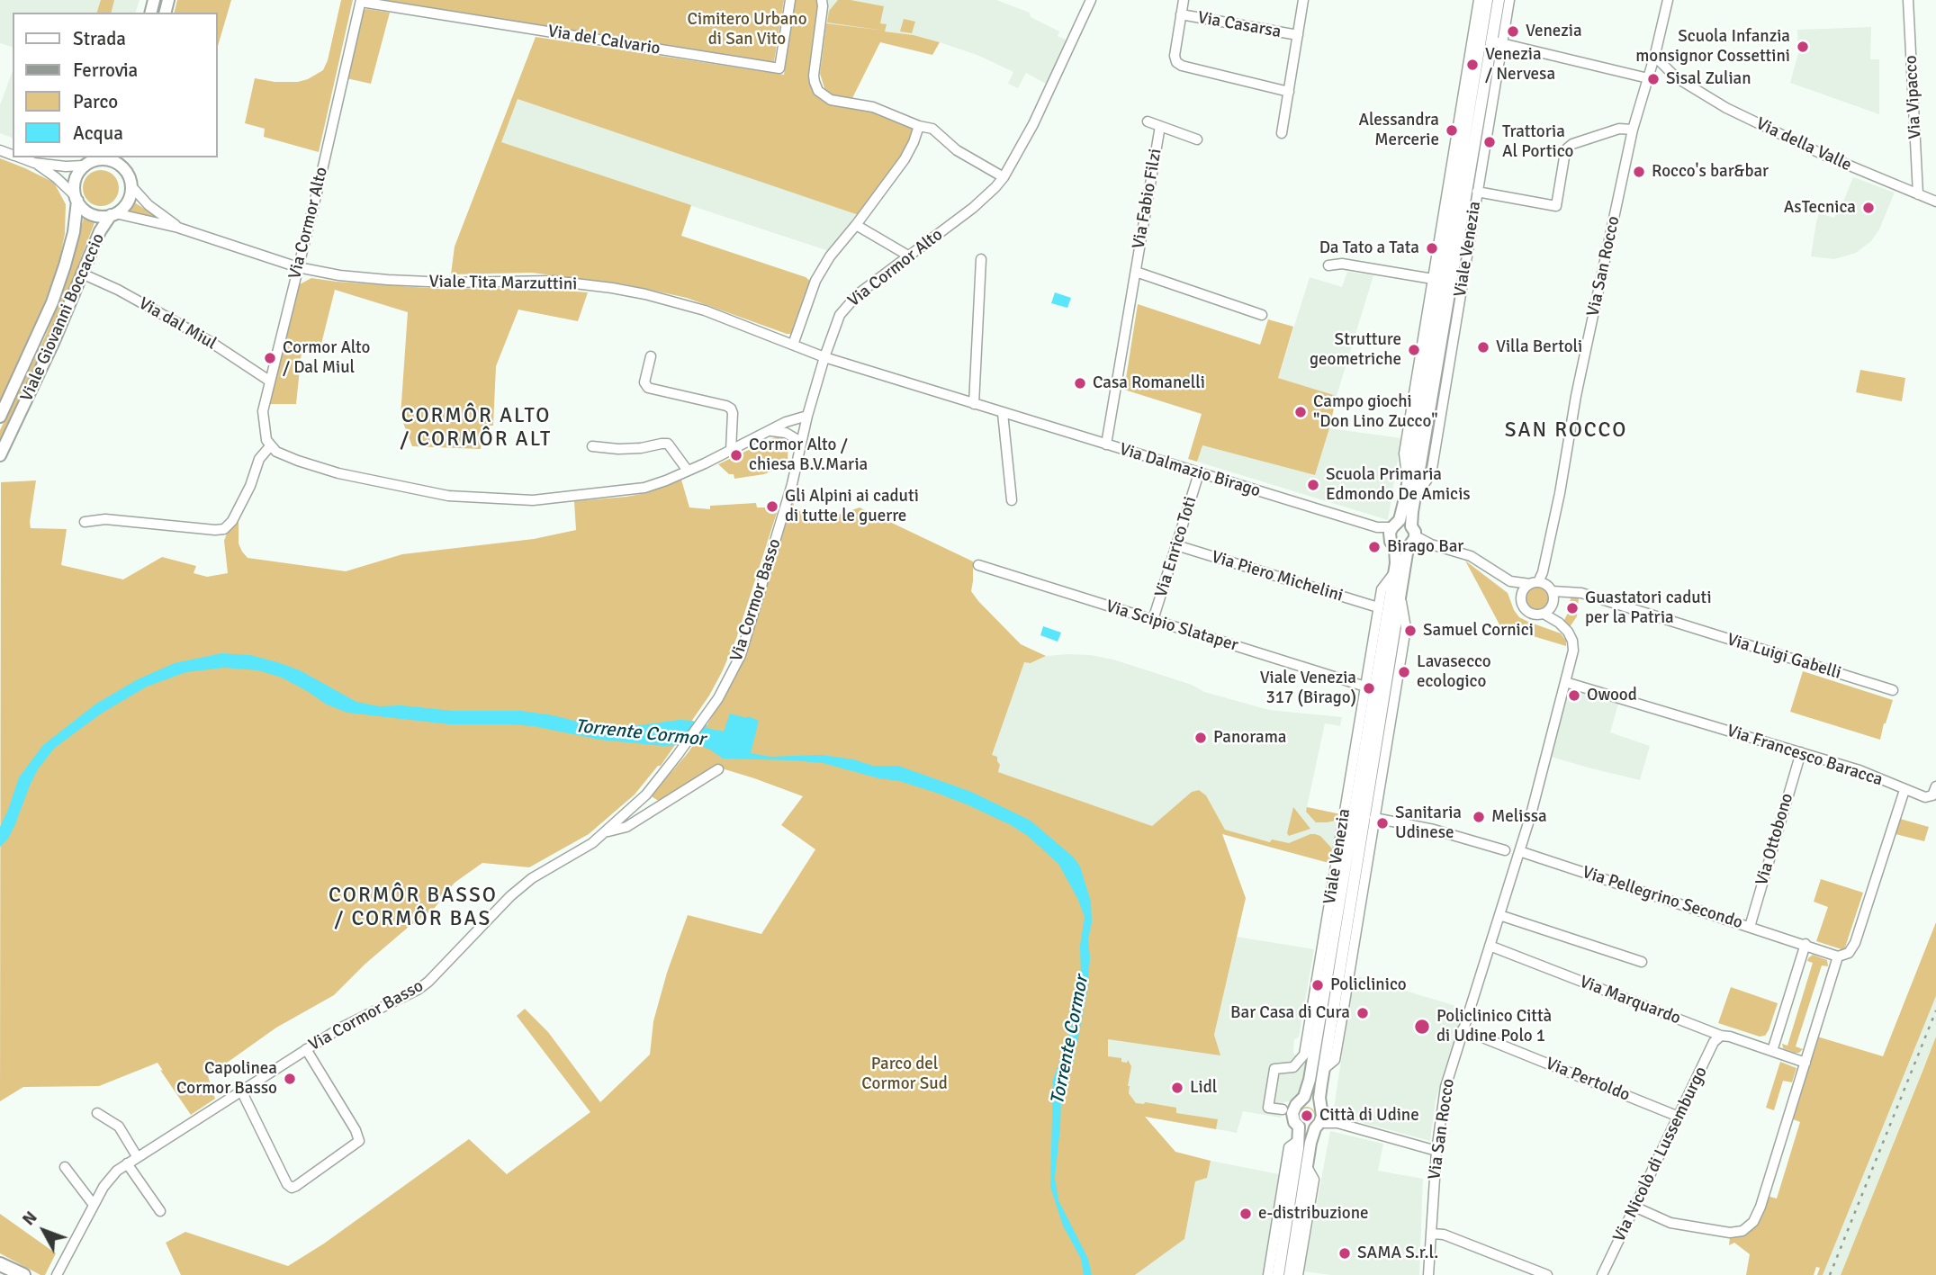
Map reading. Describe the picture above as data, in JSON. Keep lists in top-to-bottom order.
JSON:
{
  "streets": {
    "main road": ["Viale Venezia", "Viale Giovanni Boccaccio"],
    "street": [
      "Via Casarsa",
      "Via del Calvario",
      "Via Vipacco",
      "Via della Valle",
      "Via Fabio Filzi",
      "Via Cormor Alto",
      "Via San Rocco",
      "Viale Tita Marzuttini",
      "Via dal Miul",
      "Via Dalmazio Birago",
      "Via Enrico Toti",
      "Via Piero Michelini",
      "Via Cormor Basso",
      "Via Scipio Slataper",
      "Via Luigi Gabelli",
      "Via Francesco Baracca",
      "Via Ottobono",
      "Via Pellegrino Secondo",
      "Via Marquardo",
      "Via Pertoldo",
      "Via Nicolò di Lussemburgo"
    ]
  },
  "crossings": [
    ["Via del Calvario", "Via Cormor Alto"],
    ["Via Vipacco", "Via della Valle"],
    ["Via della Valle", "Viale Venezia"],
    ["Via della Valle", "Via San Rocco"],
    ["Via Fabio Filzi", "Via Dalmazio Birago"],
    ["Via Cormor Alto", "Viale Tita Marzuttini"],
    ["Via Cormor Alto", "Via dal Miul"],
    ["Via Cormor Alto", "Via Dalmazio Birago"],
    ["Via Cormor Alto", "Via Cormor Basso"],
    ["Viale Venezia", "Via Dalmazio Birago"],
    ["Viale Venezia", "Via Piero Michelini"],
    ["Viale Venezia", "Via Scipio Slataper"],
    ["Via San Rocco", "Via Luigi Gabelli"],
    ["Via San Rocco", "Via Francesco Baracca"],
    ["Via San Rocco", "Via Pellegrino Secondo"],
    ["Via San Rocco", "Via Marquardo"],
    ["Via San Rocco", "Via Pertoldo"],
    ["Viale Tita Marzuttini", "Viale Giovanni Boccaccio"],
    ["Viale Tita Marzuttini", "Via Dalmazio Birago"],
    ["Viale Giovanni Boccaccio", "Via dal Miul"],
    ["Via Dalmazio Birago", "Via Enrico Toti"],
    ["Via Enrico Toti", "Via Piero Michelini"],
    ["Via Enrico Toti", "Via Scipio Slataper"],
    ["Via Francesco Baracca", "Via Ottobono"],
    ["Via Francesco Baracca", "Via Pellegrino Secondo"],
    ["Via Ottobono", "Via Pellegrino Secondo"],
    ["Via Marquardo", "Via Nicolò di Lussemburgo"],
    ["Via Pertoldo", "Via Nicolò di Lussemburgo"]
  ],
  "districts": ["CORMÔR ALTO / CORMÔR ALT", "SAN ROCCO", "CORMÔR BASSO / CORMÔR BAS"],
  "water": ["Torrente Cormor"],
  "parks": ["Cimitero Urbano di San Vito", "Parco del Cormor Sud"],
  "places": [
    "Venezia",
    "Scuola Infanzia monsignor Cossettini",
    "Venezia / Nervesa",
    "Sisal Zulian",
    "Alessandra Mercerie",
    "Trattoria Al Portico",
    "Rocco's bar&bar",
    "AsTecnica",
    "Da Tato a Tata",
    "Villa Bertoli",
    "Strutture geometriche",
    "Cormor Alto / Dal Miul",
    "Casa Romanelli",
    "Campo giochi \"Don Lino Zucco\"",
    "Cormor Alto / chiesa B.V.Maria",
    "Scuola Primaria Edmondo De Amicis",
    "Gli Alpini ai caduti di tutte le guerre",
    "Birago Bar",
    "Guastatori caduti per la Patria",
    "Samuel Cornici",
    "Lavasecco ecologico",
    "Viale Venezia 317 (Birago)",
    "Owood",
    "Panorama",
    "Melissa",
    "Sanitaria Udinese",
    "Policlinico",
    "Bar Casa di Cura",
    "Policlinico Città di Udine Polo 1",
    "Capolinea Cormor Basso",
    "Lidl",
    "Città di Udine",
    "e-distribuzione",
    "SAMA S.r.l."
  ],
  "legend": [
    "Strada",
    "Ferrovia",
    "Parco",
    "Acqua"
  ],
  "north": "top left"
}
